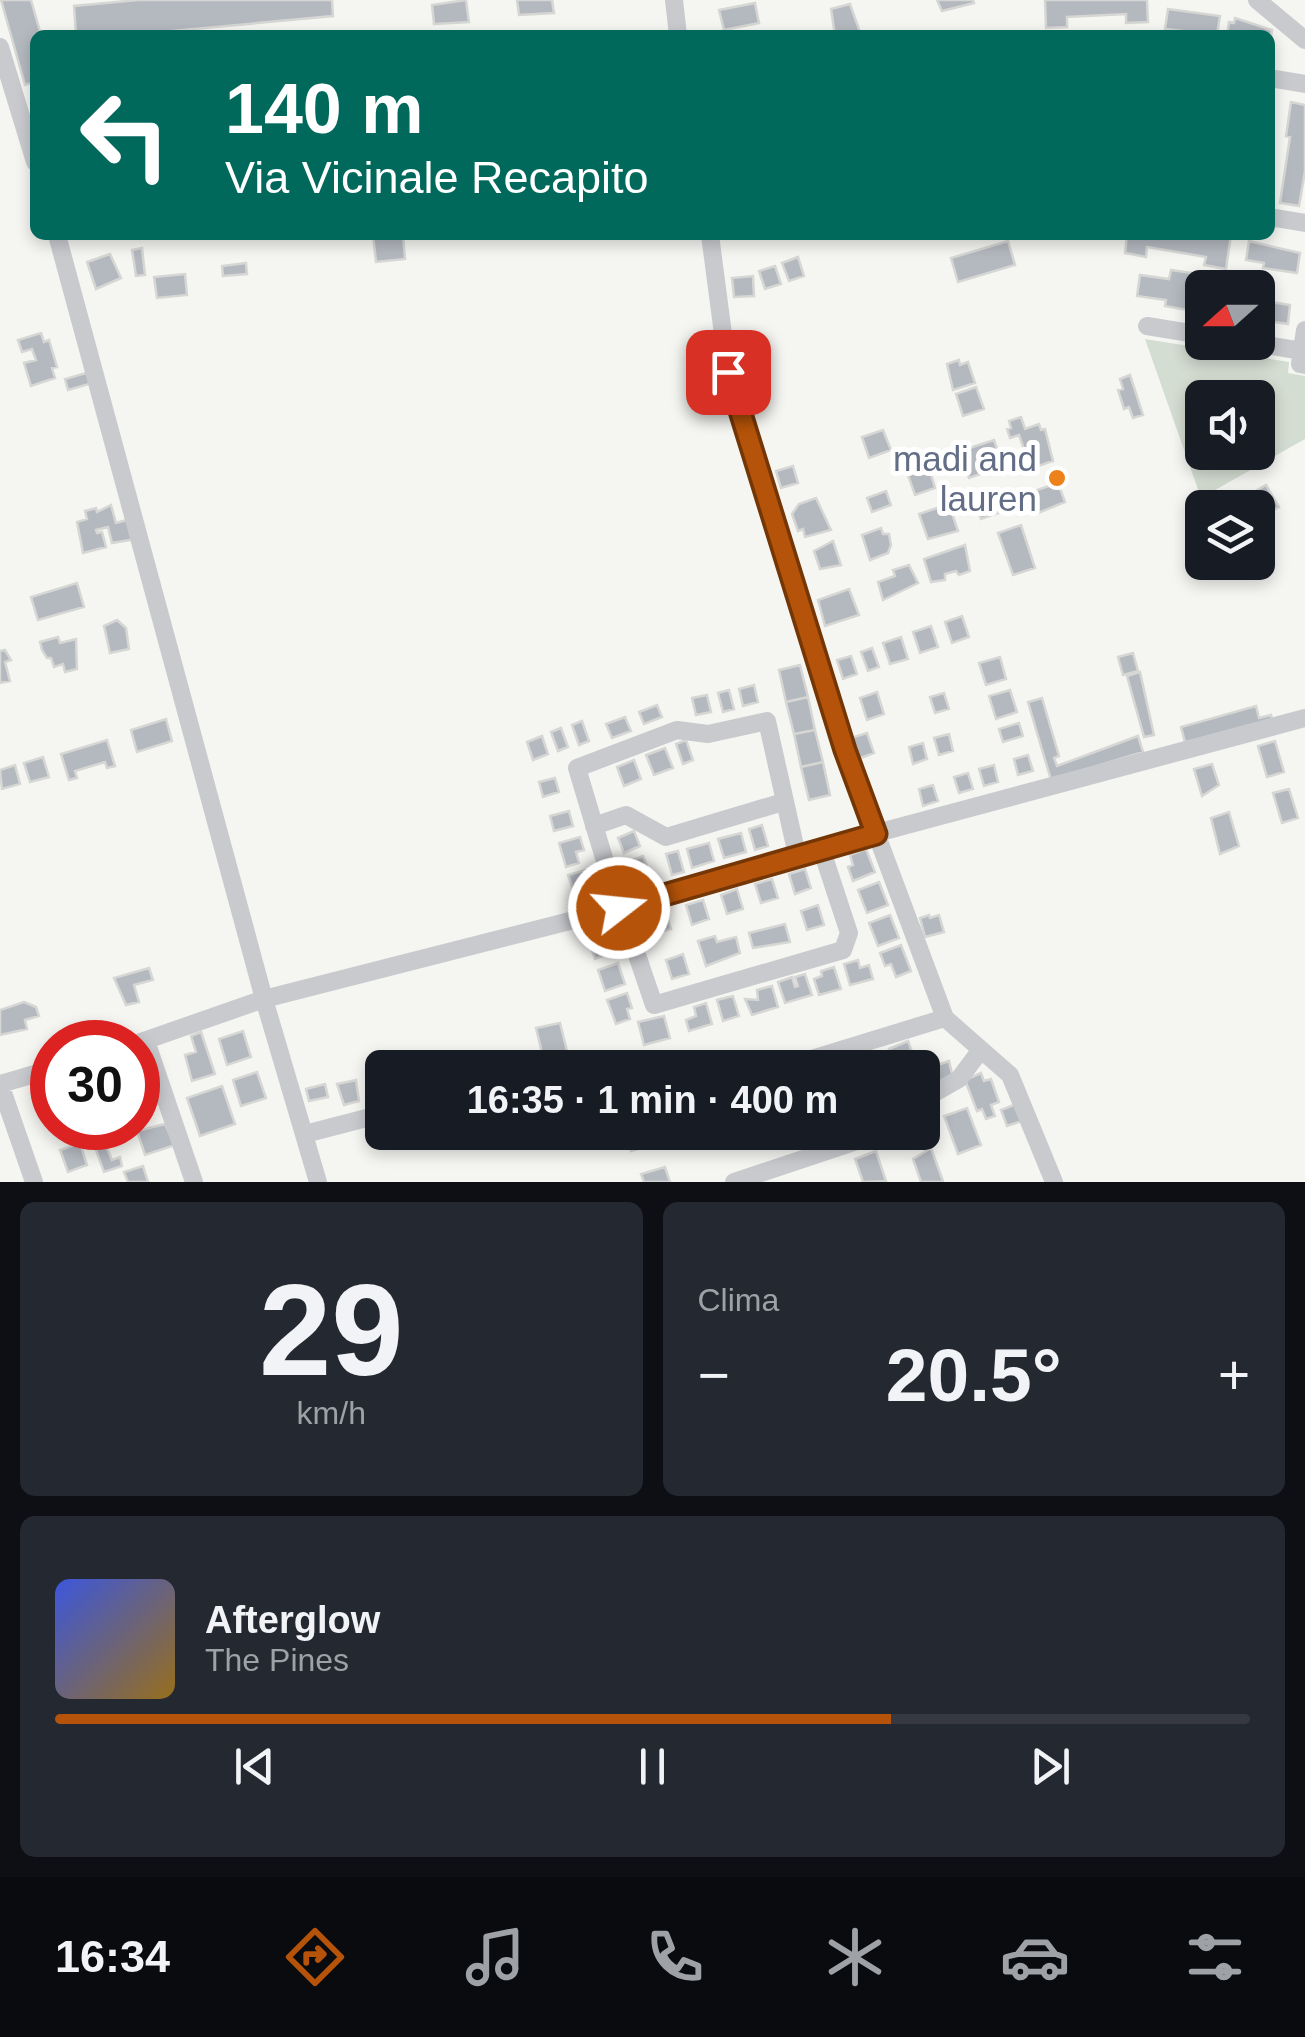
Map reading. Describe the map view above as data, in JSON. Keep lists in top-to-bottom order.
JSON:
{
  "places": ["madi and lauren"],
  "north": "left",
  "page": {
    "turn": ["140 m", "Via Vicinale Recapito"],
    "limit": "30",
    "trip": "16:35 · 1 min · 400 m",
    "tile": [
      ["29", "km/h"],
      "Clima"
    ],
    "heat": ["−", "20.5°", "+"],
    "song": ["Afterglow", "The Pines"],
    "tabs": "16:34"
  }
}
